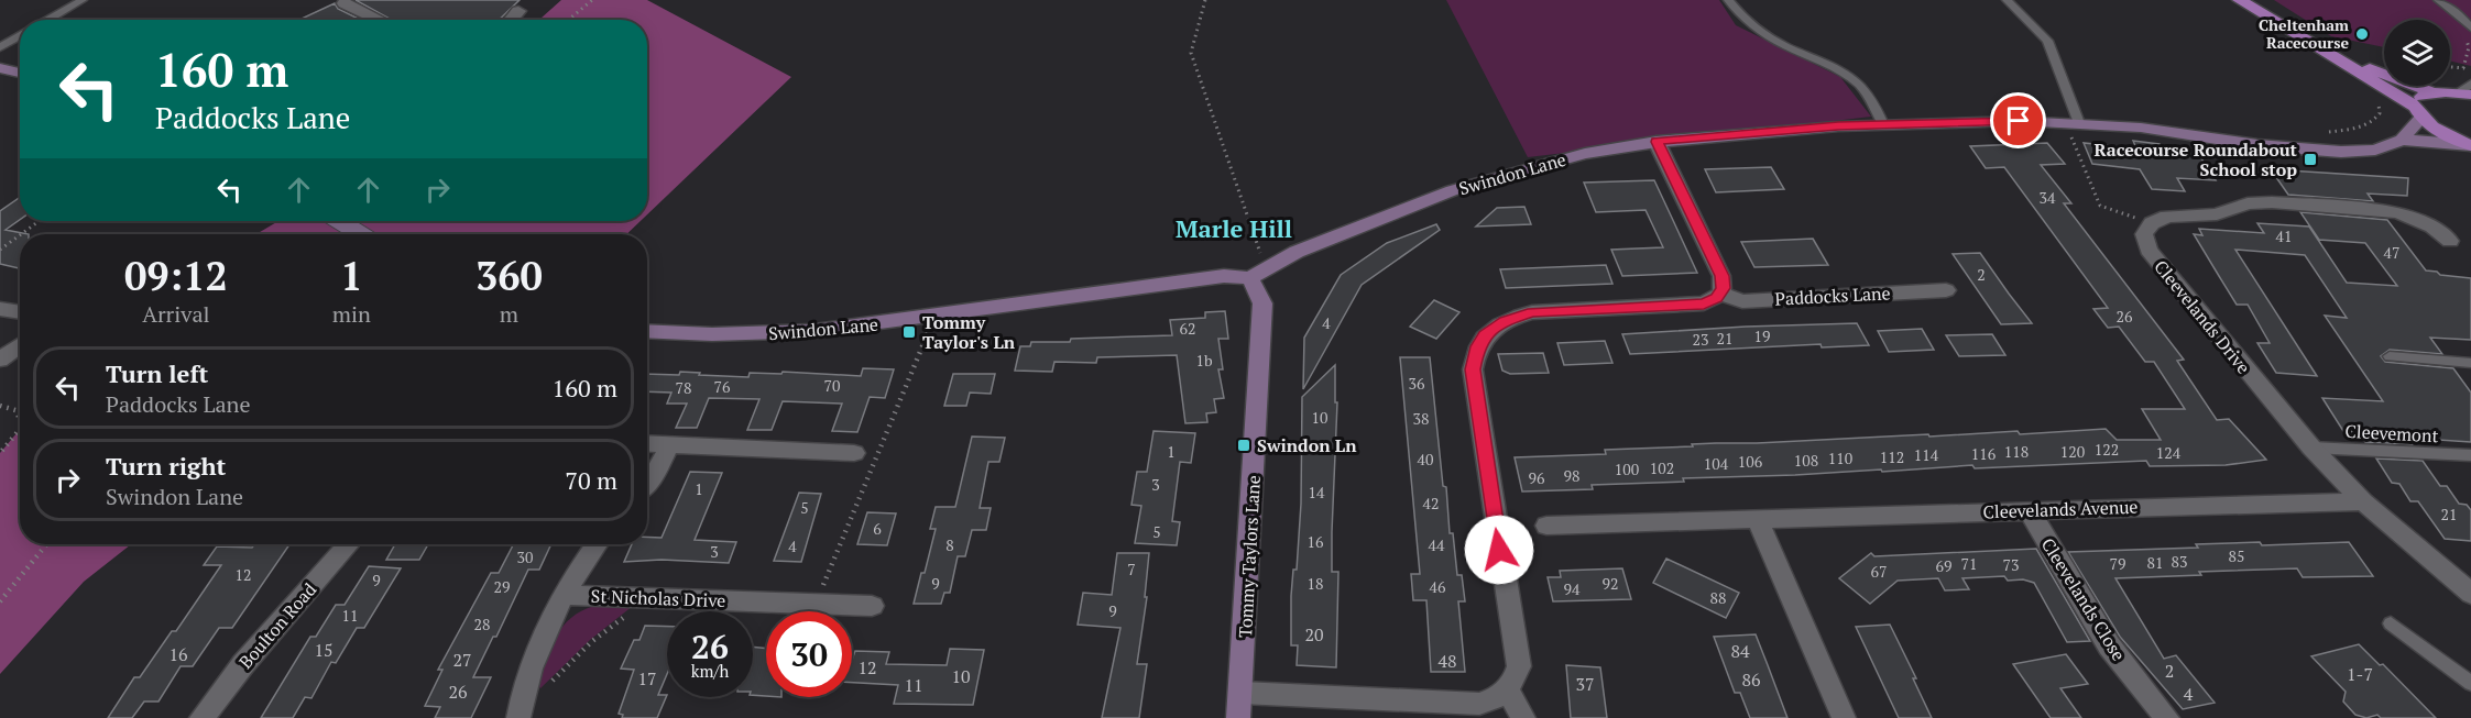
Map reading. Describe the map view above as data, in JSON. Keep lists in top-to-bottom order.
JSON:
{
  "streets": {
    "street": [
      "Swindon Lane",
      "Paddocks Lane",
      "Cleevelands Drive",
      "Cleevelands Avenue",
      "Tommy Taylors Lane",
      "St Nicholas Drive",
      "Cleevelands Close",
      "Boulton Road"
    ],
    "lane": ["Cleevemont"]
  },
  "crossings": [
    ["Swindon Lane", "Tommy Taylors Lane"],
    ["Cleevelands Drive", "Cleevemont"],
    ["Cleevelands Drive", "Cleevelands Avenue"],
    ["Cleevelands Avenue", "Cleevelands Close"]
  ],
  "districts": ["Marle Hill"],
  "places": {
    "other": ["Cheltenham Racecourse"],
    "transit": ["Racecourse Roundabout School stop", "Tommy Taylor's Ln", "Swindon Ln"]
  },
  "house_numbers": [
    "34",
    "41",
    "47",
    "2",
    "26",
    "4",
    "62",
    "19",
    "21",
    "23",
    "1b",
    "36",
    "70",
    "76",
    "78",
    "10",
    "38",
    "122",
    "1",
    "118",
    "120",
    "124",
    "116",
    "114",
    "112",
    "110",
    "40",
    "108",
    "106",
    "104",
    "102",
    "100",
    "98",
    "96",
    "3",
    "1",
    "14",
    "42",
    "5",
    "21",
    "6",
    "5",
    "16",
    "8",
    "44",
    "4",
    "3",
    "85",
    "30",
    "83",
    "81",
    "71",
    "79",
    "73",
    "69",
    "7",
    "67",
    "12",
    "9",
    "9",
    "18",
    "92",
    "29",
    "46",
    "94",
    "88",
    "9",
    "11",
    "28",
    "20",
    "15",
    "84",
    "16",
    "27",
    "48",
    "12",
    "2",
    "1-7",
    "10",
    "17",
    "86",
    "37",
    "11",
    "26",
    "4"
  ],
  "page": {
    "turn": ["160 m", "Paddocks Lane"],
    "eta": [
      "09:12",
      "Arrival",
      "1",
      "min",
      "360",
      "m"
    ],
    "list": [
      {
        "name": "Turn left",
        "note": "Paddocks Lane",
        "value": "160 m"
      },
      {
        "name": "Turn right",
        "note": "Swindon Lane",
        "value": "70 m"
      }
    ],
    "speed": "26 km/h",
    "limit": "30"
  }
}
